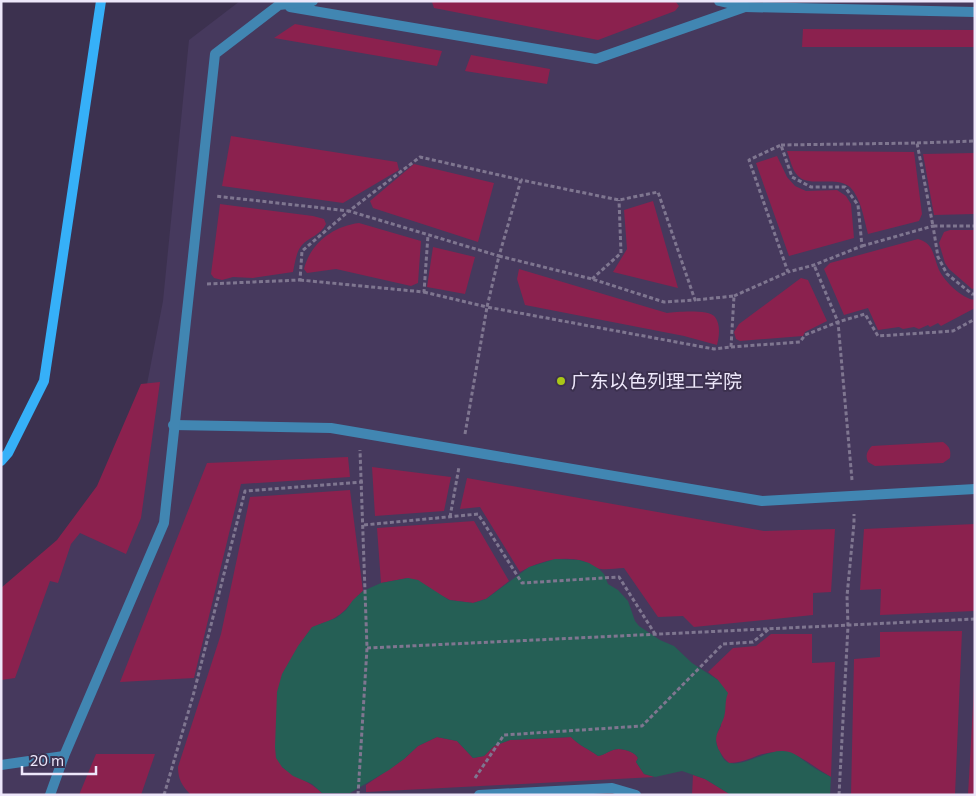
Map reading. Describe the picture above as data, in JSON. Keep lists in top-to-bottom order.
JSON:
{
  "places": ["广东以色列理工学院"],
  "scale_bar": "20 m"
}
